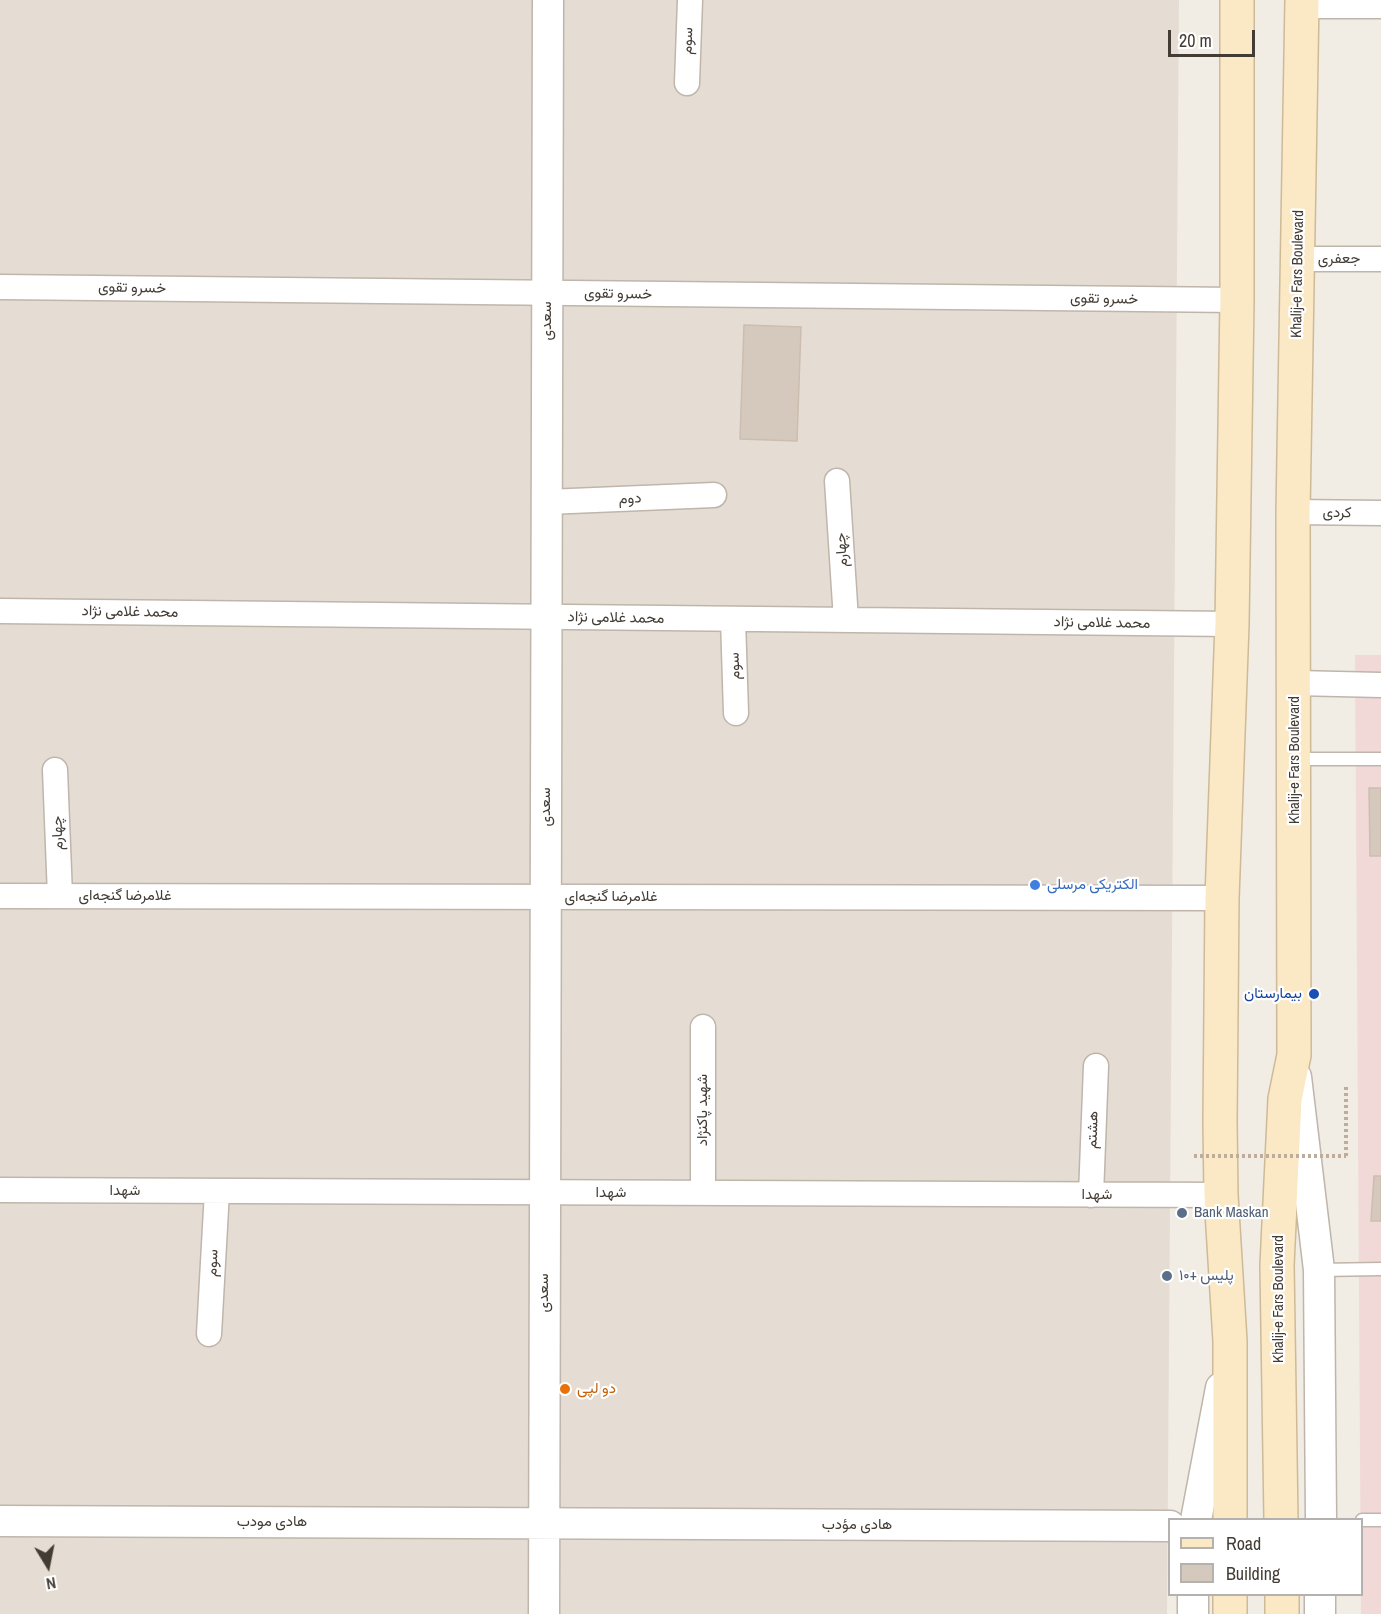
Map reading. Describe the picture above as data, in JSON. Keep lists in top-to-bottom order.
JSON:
{
  "streets": {
    "main road": ["Khalij-e Fars Boulevard"],
    "street": [
      "سوم",
      "جعفری",
      "خسرو تقوی",
      "سعدی",
      "دوم",
      "کردی",
      "چهارم",
      "محمد غلامی نژاد",
      "غلامرضا گنجه‌ای",
      "شهید پاکنژاد",
      "هشتم",
      "شهدا",
      "هادی مودب",
      "هادی مؤدب"
    ]
  },
  "crossings": [
    ["سوم", "محمد غلامی نژاد"],
    ["سوم", "شهدا"],
    ["جعفری", "Khalij-e Fars Boulevard"],
    ["Khalij-e Fars Boulevard", "کردی"],
    ["خسرو تقوی", "سعدی"],
    ["سعدی", "دوم"],
    ["سعدی", "محمد غلامی نژاد"],
    ["سعدی", "غلامرضا گنجه‌ای"],
    ["سعدی", "شهدا"],
    ["سعدی", "هادی مودب"],
    ["سعدی", "هادی مؤدب"],
    ["چهارم", "محمد غلامی نژاد"],
    ["چهارم", "غلامرضا گنجه‌ای"],
    ["شهید پاکنژاد", "شهدا"],
    ["هشتم", "شهدا"],
    ["هادی مودب", "هادی مؤدب"]
  ],
  "places": [
    "الکتریکی مرسلی",
    "بیمارستان",
    "Bank Maskan",
    "پلیس +۱۰",
    "دو لپی"
  ],
  "legend": ["Road", "Building"],
  "scale_bar": "20 m",
  "north": "bottom"
}
